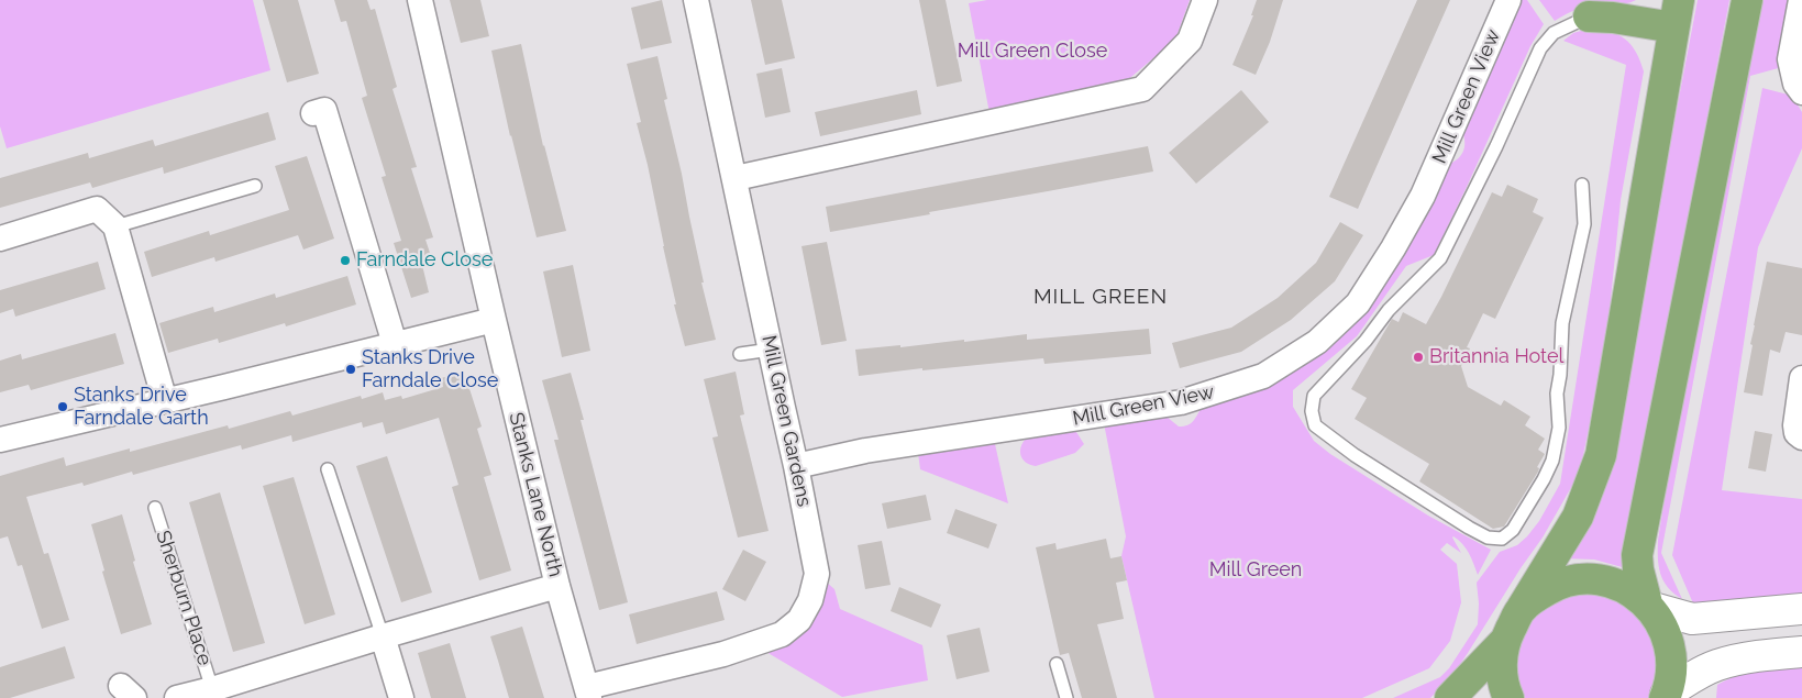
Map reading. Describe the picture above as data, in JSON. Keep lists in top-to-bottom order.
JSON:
{
  "streets": {
    "street": [
      "Mill Green View",
      "Mill Green Gardens",
      "Stanks Lane North",
      "Sherburn Place"
    ]
  },
  "crossings": [
    ["Mill Green View", "Mill Green Gardens"],
    ["Mill Green Gardens", "Stanks Lane North"],
    ["Stanks Lane North", "Sherburn Place"]
  ],
  "districts": ["MILL GREEN"],
  "parks": ["Mill Green Close", "Mill Green"],
  "places": [
    "Farndale Close",
    "Britannia Hotel",
    "Stanks Drive Farndale Close",
    "Stanks Drive Farndale Garth"
  ]
}
